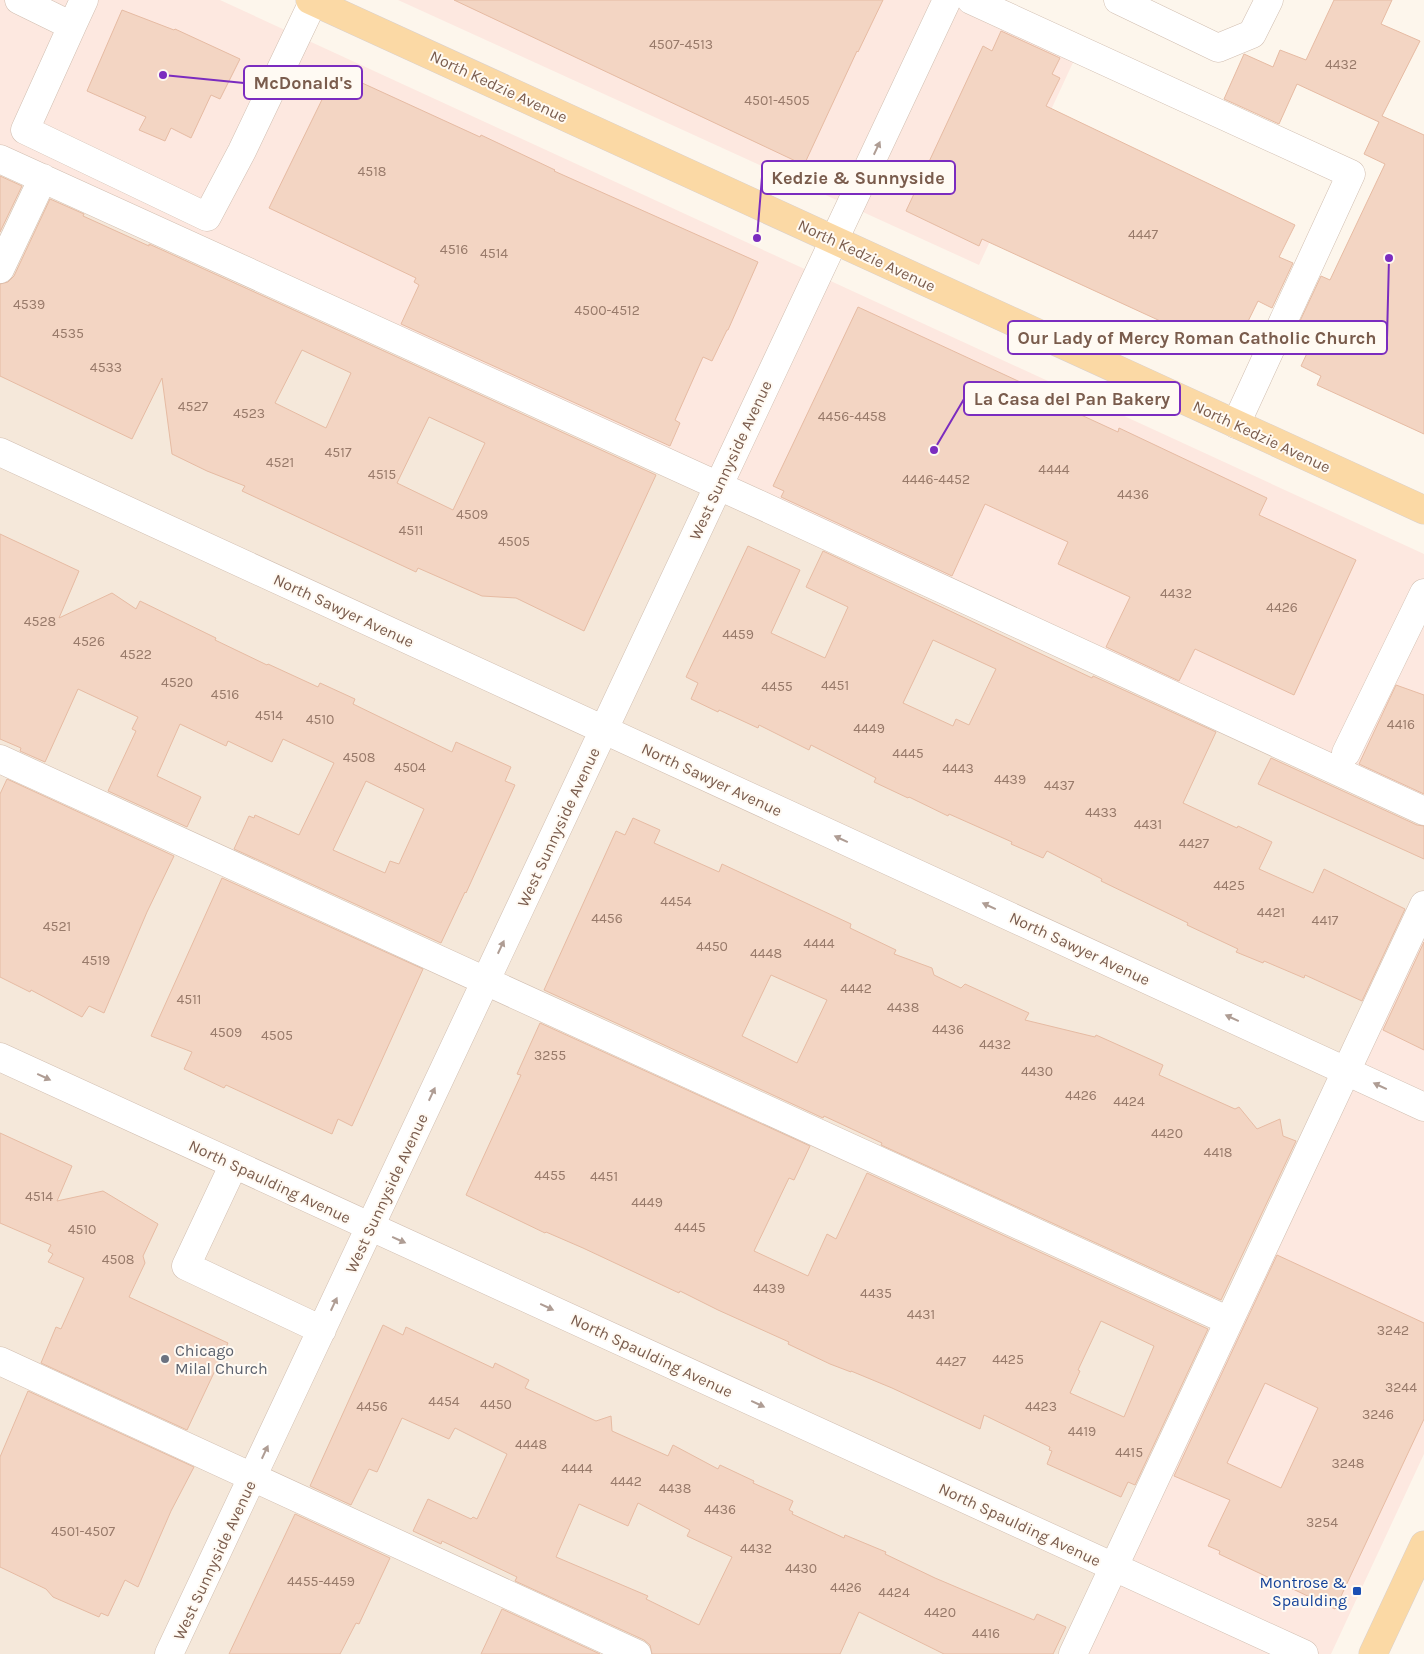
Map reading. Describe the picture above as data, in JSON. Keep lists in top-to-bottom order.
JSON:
{
  "streets": {
    "main road": ["North Kedzie Avenue"],
    "street": ["West Sunnyside Avenue", "North Sawyer Avenue", "North Spaulding Avenue"]
  },
  "crossings": [
    ["North Kedzie Avenue", "West Sunnyside Avenue"],
    ["West Sunnyside Avenue", "North Sawyer Avenue"],
    ["West Sunnyside Avenue", "North Spaulding Avenue"]
  ],
  "one_way": ["West Sunnyside Avenue", "North Sawyer Avenue", "North Spaulding Avenue"],
  "places": {
    "other": [
      "McDonald's",
      "Kedzie & Sunnyside",
      "Our Lady of Mercy Roman Catholic Church",
      "La Casa del Pan Bakery",
      "Chicago Milal Church"
    ],
    "transit": ["Montrose & Spaulding"]
  },
  "house_numbers": [
    "4507-4513",
    "4432",
    "4501-4505",
    "4518",
    "4447",
    "4516",
    "4514",
    "4539",
    "4500-4512",
    "4535",
    "4533",
    "4527",
    "4523",
    "4456-4458",
    "4517",
    "4521",
    "4444",
    "4515",
    "4446-4452",
    "4436",
    "4509",
    "4511",
    "4505",
    "4432",
    "4426",
    "4528",
    "4459",
    "4526",
    "4522",
    "4520",
    "4451",
    "4455",
    "4516",
    "4514",
    "4510",
    "4416",
    "4449",
    "4445",
    "4508",
    "4504",
    "4443",
    "4439",
    "4437",
    "4433",
    "4431",
    "4427",
    "4425",
    "4454",
    "4421",
    "4456",
    "4417",
    "4521",
    "4444",
    "4450",
    "4448",
    "4519",
    "4442",
    "4511",
    "4438",
    "4436",
    "4509",
    "4505",
    "4432",
    "3255",
    "4430",
    "4426",
    "4424",
    "4420",
    "4418",
    "4455",
    "4451",
    "4514",
    "4449",
    "4445",
    "4510",
    "4508",
    "4439",
    "4435",
    "4431",
    "3242",
    "4425",
    "4427",
    "3244",
    "4454",
    "4450",
    "4456",
    "4423",
    "3246",
    "4419",
    "4448",
    "4415",
    "3248",
    "4444",
    "4442",
    "4438",
    "4436",
    "3254",
    "4501-4507",
    "4432",
    "4430",
    "4455-4459",
    "4426",
    "4424",
    "4420",
    "4416"
  ]
}
